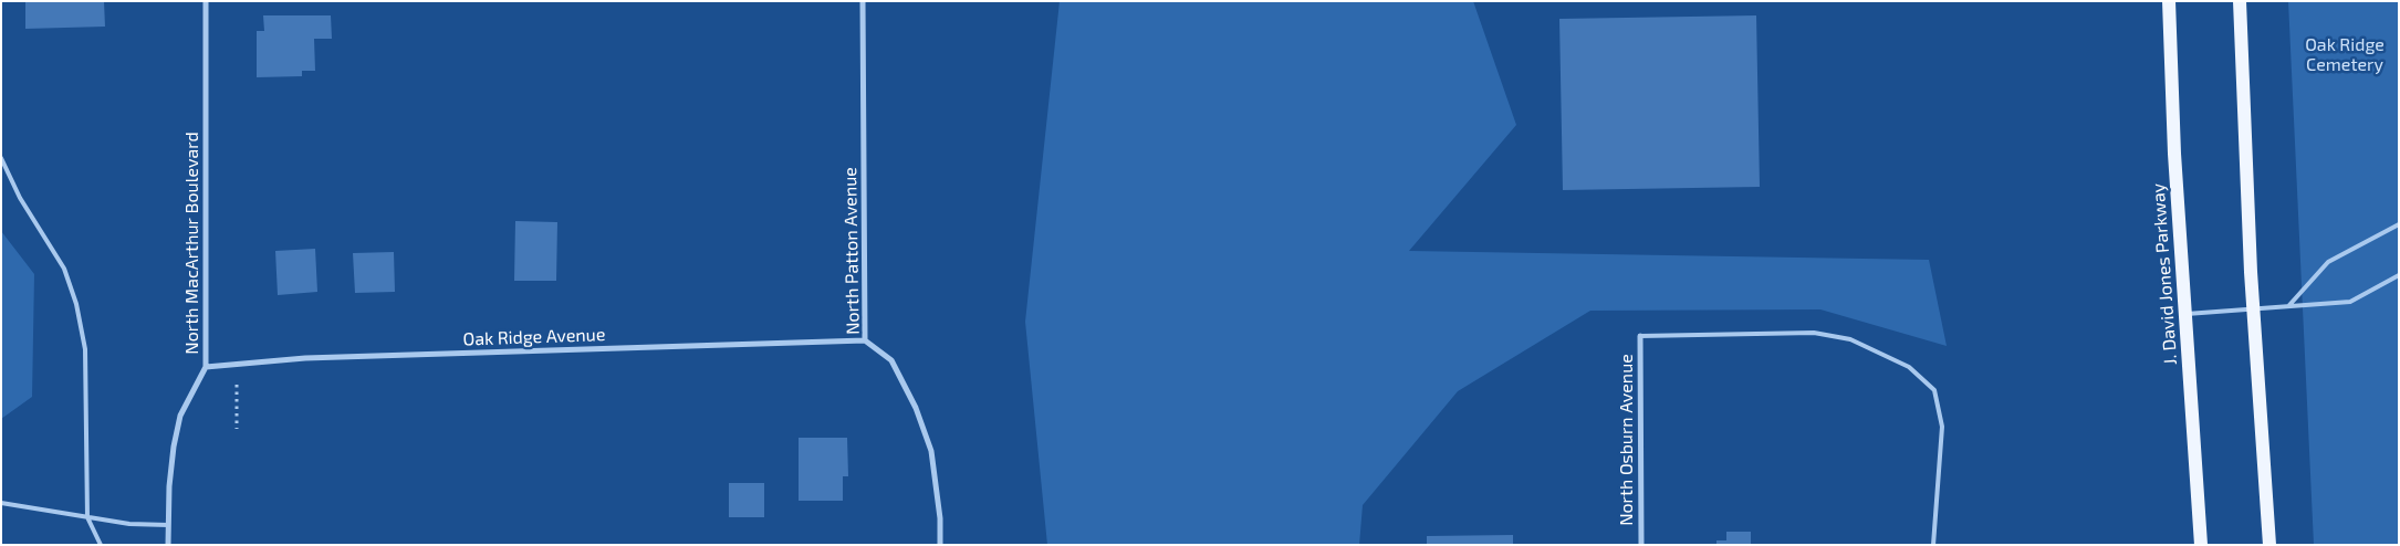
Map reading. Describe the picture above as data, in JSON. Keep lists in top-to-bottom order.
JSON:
{
  "streets": {
    "main road": ["J. David Jones Parkway"],
    "street": [
      "North MacArthur Boulevard",
      "North Patton Avenue",
      "Oak Ridge Avenue",
      "North Osburn Avenue"
    ]
  },
  "crossings": [
    ["North MacArthur Boulevard", "Oak Ridge Avenue"],
    ["North Patton Avenue", "Oak Ridge Avenue"]
  ],
  "parks": ["Oak Ridge Cemetery"]
}
